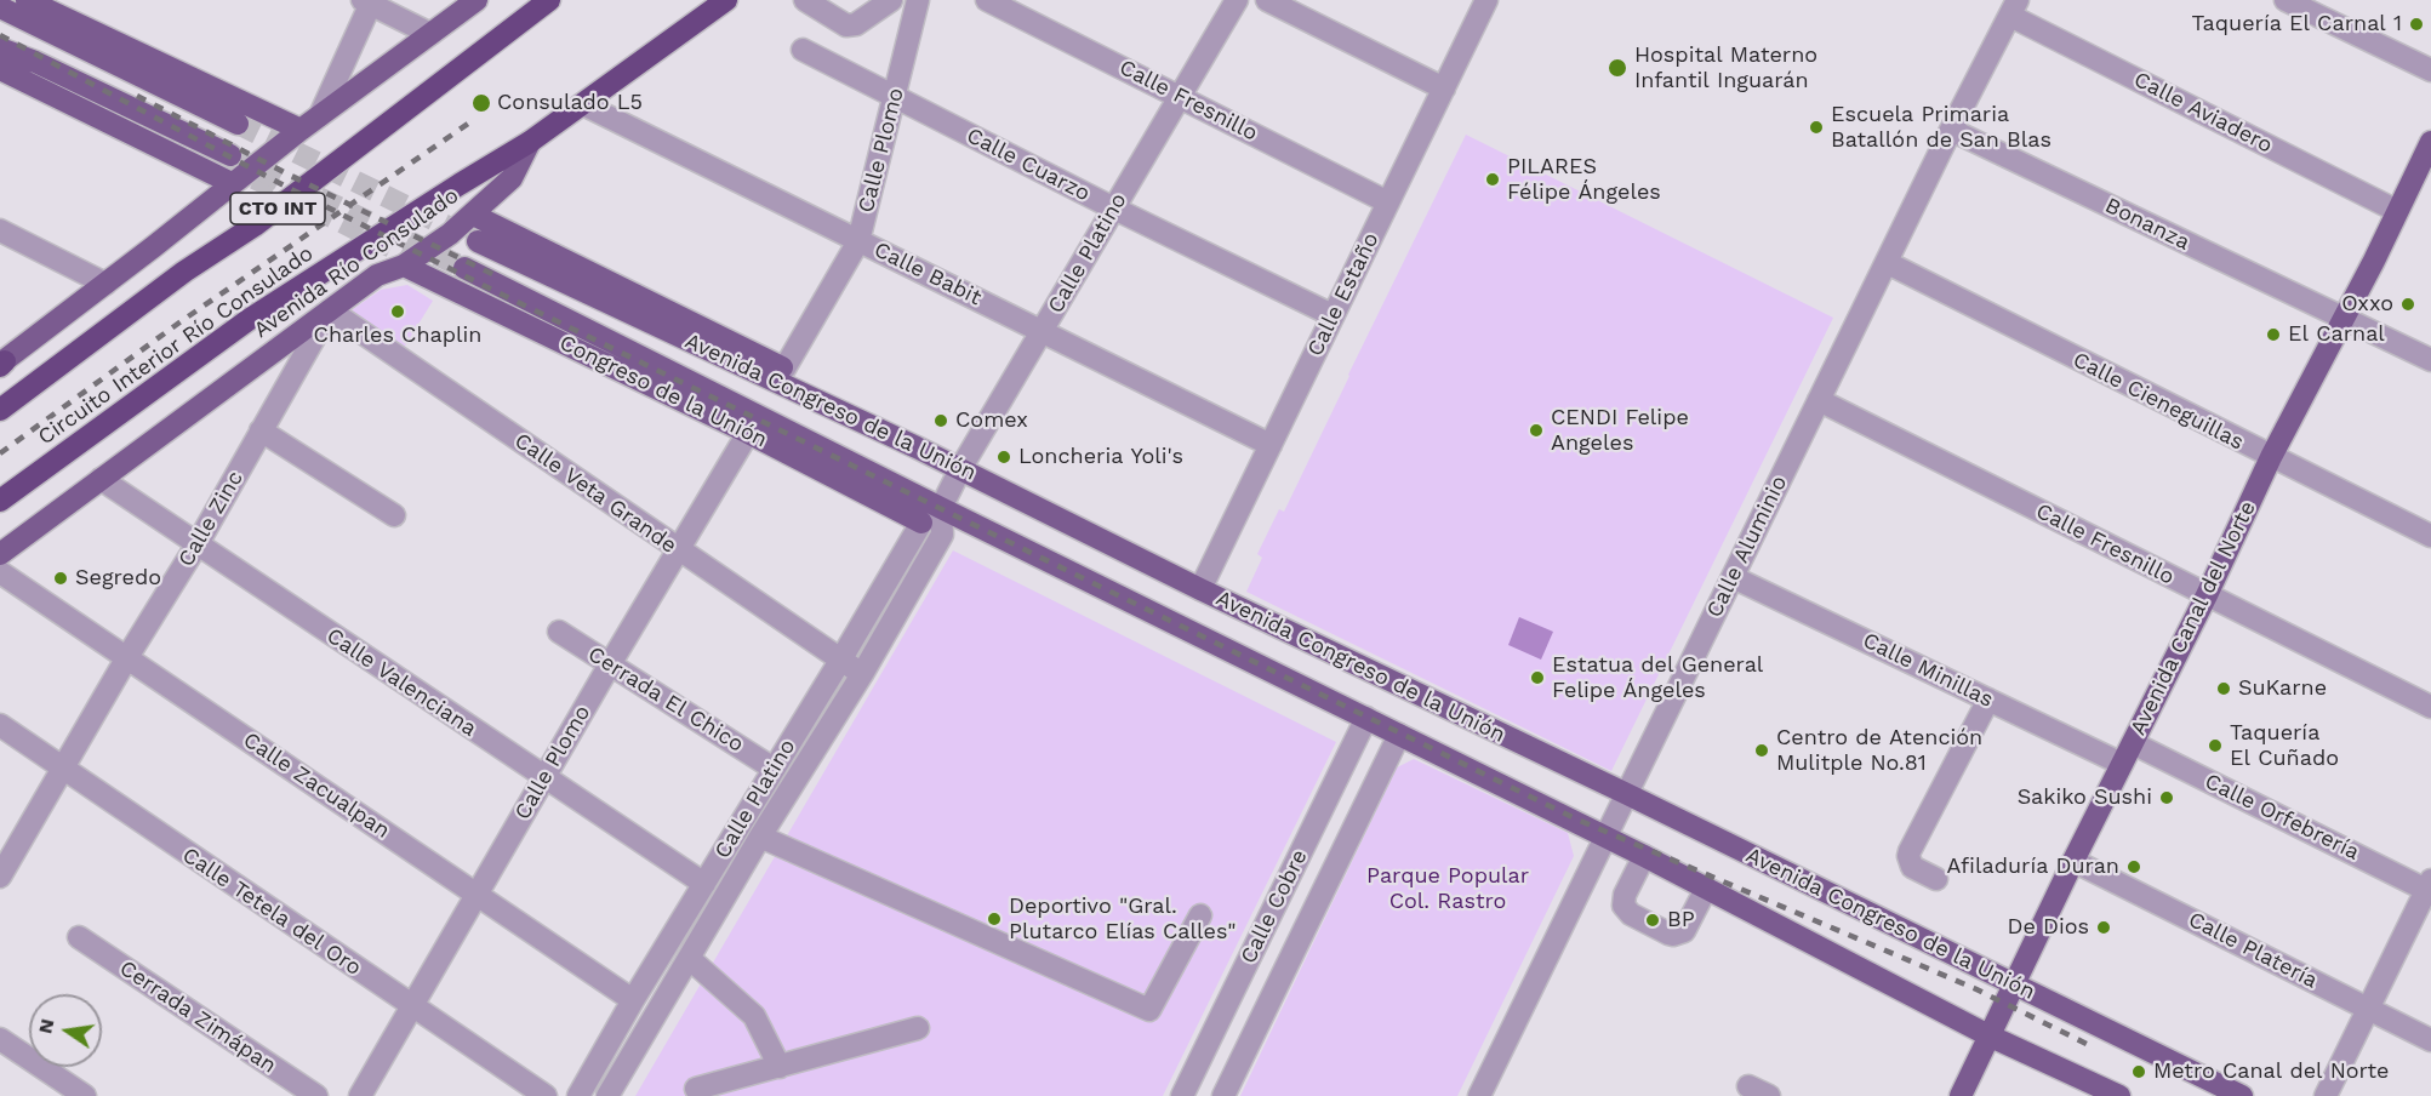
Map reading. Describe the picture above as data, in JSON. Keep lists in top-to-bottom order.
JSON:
{
  "streets": {
    "highway": ["CTO INT", "Avenida Río Consulado", "Circuito Interior Río Consulado"],
    "main road": ["Congreso de la Unión", "Avenida Congreso de la Unión", "Avenida Canal del Norte"],
    "street": [
      "Calle Fresnillo",
      "Calle Aviadero",
      "Calle Plomo",
      "Calle Cuarzo",
      "Bonanza",
      "Calle Platino",
      "Calle Babit",
      "Calle Estaño",
      "Calle Cieneguillas",
      "Calle Veta Grande",
      "Calle Zinc",
      "Calle Aluminio",
      "Calle Minillas",
      "Calle Valenciana",
      "Cerrada El Chico",
      "Calle Zacualpan",
      "Calle Orfebrería",
      "Calle Cobre",
      "Calle Tetela del Oro",
      "Calle Platería",
      "Cerrada Zimápan"
    ]
  },
  "crossings": [
    ["Calle Fresnillo", "Calle Platino"],
    ["Calle Fresnillo", "Calle Estaño"],
    ["Calle Fresnillo", "Calle Aluminio"],
    ["Calle Fresnillo", "Avenida Canal del Norte"],
    ["Calle Aviadero", "Calle Aluminio"],
    ["Calle Aviadero", "Avenida Canal del Norte"],
    ["Calle Plomo", "Calle Cuarzo"],
    ["Calle Plomo", "Calle Babit"],
    ["Calle Plomo", "Congreso de la Unión"],
    ["Calle Plomo", "Calle Veta Grande"],
    ["Calle Plomo", "Calle Valenciana"],
    ["Calle Plomo", "Cerrada El Chico"],
    ["Calle Plomo", "Calle Zacualpan"],
    ["Calle Plomo", "Calle Tetela del Oro"],
    ["Calle Cuarzo", "Calle Platino"],
    ["Calle Cuarzo", "Calle Estaño"],
    ["Bonanza", "Calle Aluminio"],
    ["Bonanza", "Avenida Canal del Norte"],
    ["Calle Platino", "Calle Babit"],
    ["Calle Platino", "Congreso de la Unión"],
    ["Calle Platino", "Avenida Congreso de la Unión"],
    ["Calle Platino", "Calle Veta Grande"],
    ["Calle Platino", "Calle Valenciana"],
    ["Calle Platino", "Cerrada El Chico"],
    ["Calle Platino", "Calle Zacualpan"],
    ["Avenida Río Consulado", "Calle Babit"],
    ["Avenida Río Consulado", "Circuito Interior Río Consulado"],
    ["Avenida Río Consulado", "Congreso de la Unión"],
    ["Avenida Río Consulado", "Calle Veta Grande"],
    ["Avenida Río Consulado", "Calle Zinc"],
    ["Avenida Río Consulado", "Calle Valenciana"],
    ["Calle Babit", "Calle Estaño"],
    ["Calle Estaño", "Avenida Congreso de la Unión"],
    ["Calle Cieneguillas", "Calle Aluminio"],
    ["Calle Cieneguillas", "Avenida Canal del Norte"],
    ["Avenida Congreso de la Unión", "Calle Aluminio"],
    ["Avenida Congreso de la Unión", "Avenida Canal del Norte"],
    ["Avenida Congreso de la Unión", "Calle Cobre"],
    ["Calle Veta Grande", "Calle Zinc"],
    ["Calle Zinc", "Calle Valenciana"],
    ["Calle Zinc", "Calle Zacualpan"],
    ["Calle Zinc", "Calle Tetela del Oro"],
    ["Calle Aluminio", "Calle Minillas"],
    ["Avenida Canal del Norte", "Calle Minillas"],
    ["Avenida Canal del Norte", "Calle Orfebrería"],
    ["Avenida Canal del Norte", "Calle Platería"]
  ],
  "parks": ["Parque Popular Col. Rastro"],
  "places": [
    "Taquería El Carnal 1",
    "Hospital Materno Infantil Inguarán",
    "Consulado L5",
    "Escuela Primaria Batallón de San Blas",
    "PILARES Félipe Ángeles",
    "Oxxo",
    "Charles Chaplin",
    "El Carnal",
    "Comex",
    "CENDI Felipe Angeles",
    "Loncheria Yoli's",
    "Segredo",
    "Estatua del General Felipe Ángeles",
    "SuKarne",
    "Taquería El Cuñado",
    "Centro de Atención Mulitple No.81",
    "Sakiko Sushi",
    "Afiladuría Duran",
    "Deportivo \"Gral. Plutarco Elías Calles\"",
    "BP",
    "De Dios",
    "Metro Canal del Norte"
  ],
  "north": "left"
}
